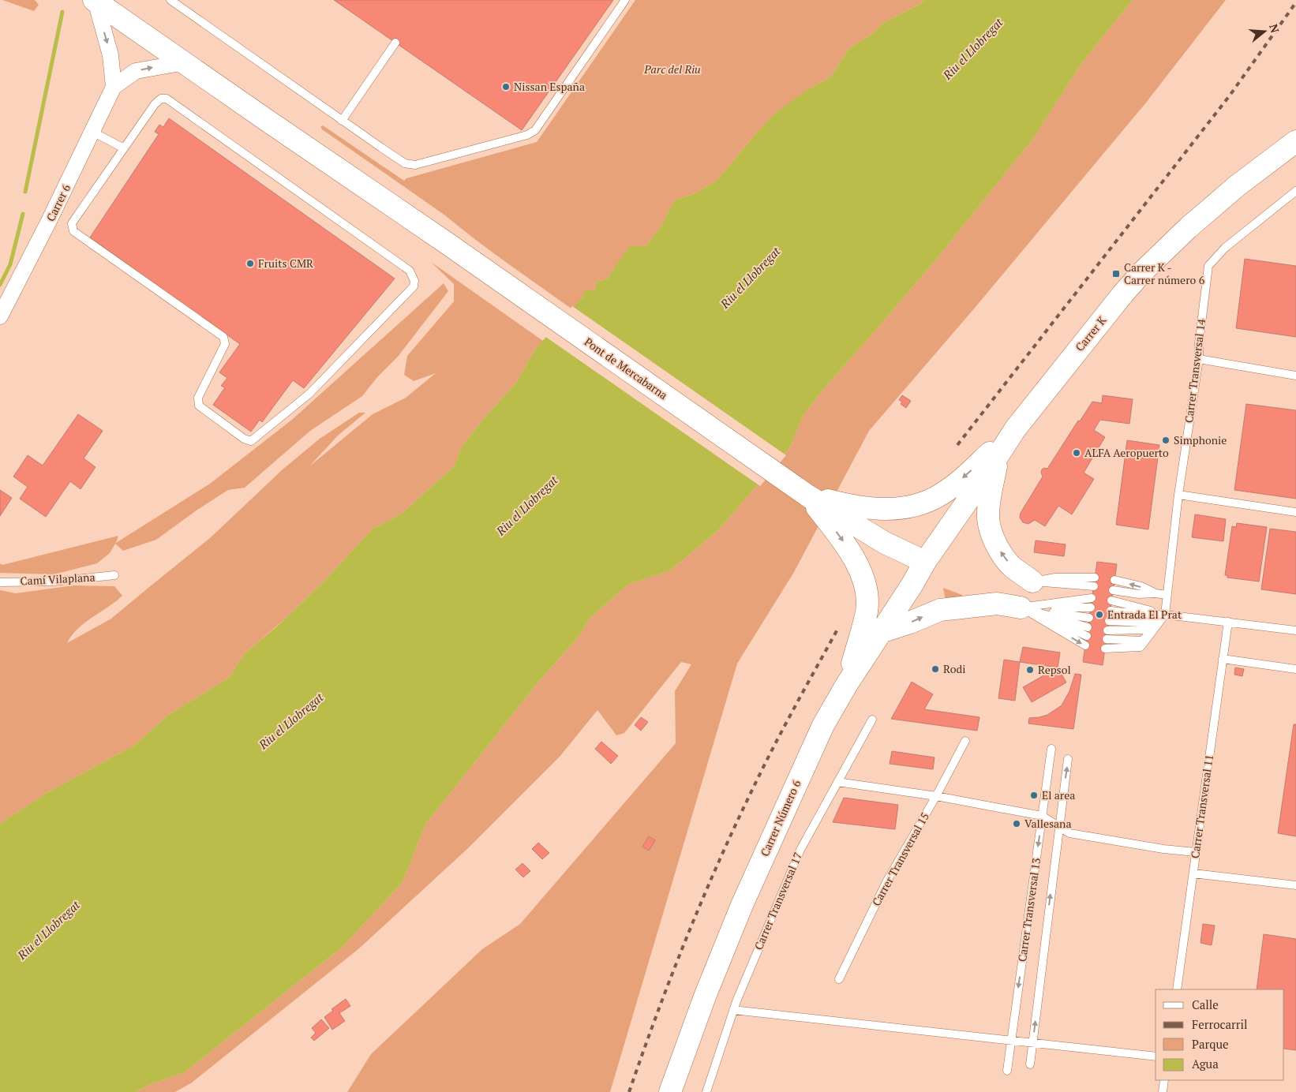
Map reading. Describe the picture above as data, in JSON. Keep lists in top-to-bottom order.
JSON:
{
  "streets": {
    "main road": ["Carrer K", "Pont de Mercabarna", "Carrer Número 6"],
    "street": ["Carrer 6"],
    "lane": [
      "Carrer Transversal 14",
      "Camí Vilaplana",
      "Carrer Transversal 11",
      "Carrer Transversal 15",
      "Carrer Transversal 17",
      "Carrer Transversal 13"
    ]
  },
  "crossings": [
    ["Carrer 6", "Pont de Mercabarna"],
    ["Carrer K", "Carrer Número 6"]
  ],
  "water": ["Riu el Llobregat"],
  "parks": ["Parc del Riu"],
  "places": {
    "other": [
      "Nissan España",
      "Fruits CMR",
      "Simphonie",
      "ALFA Aeropuerto",
      "Entrada El Prat",
      "Rodi",
      "Repsol",
      "El area",
      "Vallesana"
    ],
    "transit": ["Carrer K - Carrer número 6"]
  },
  "legend": [
    "Calle",
    "Ferrocarril",
    "Parque",
    "Agua"
  ],
  "north": "right"
}
